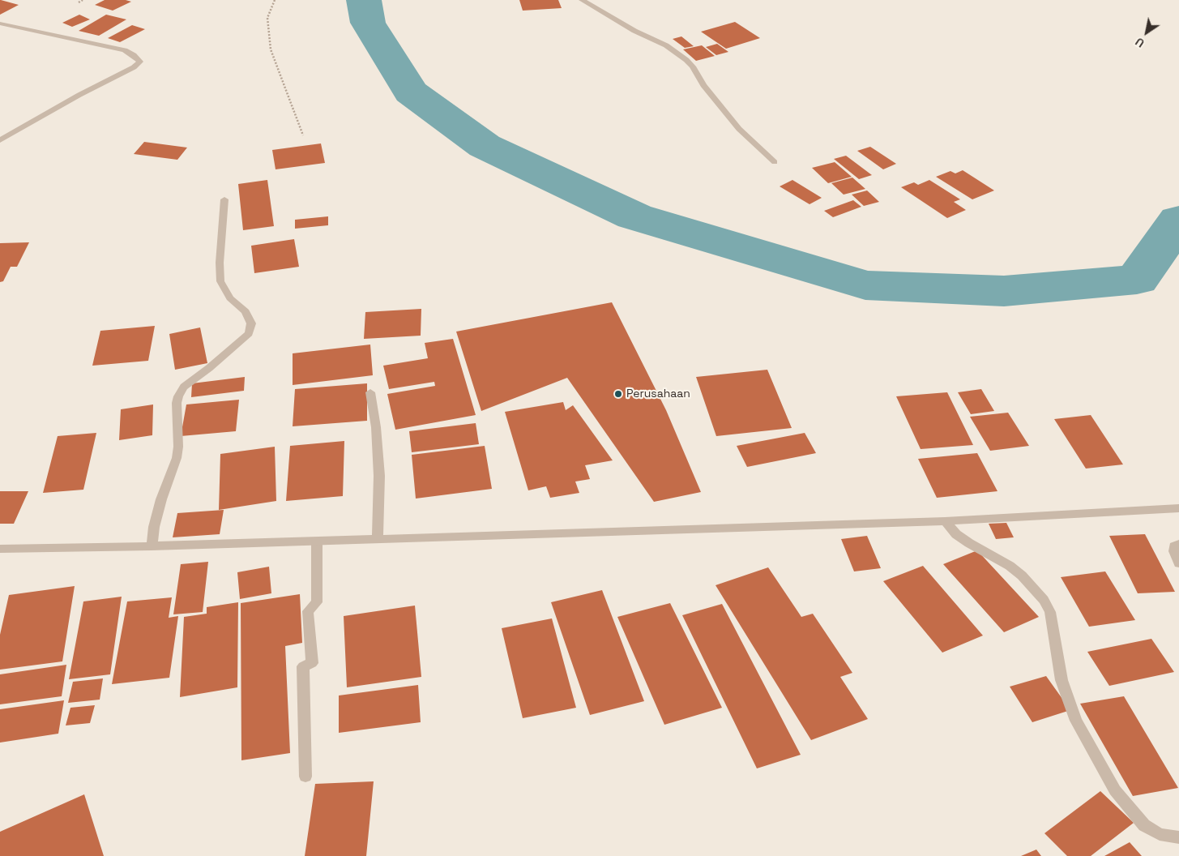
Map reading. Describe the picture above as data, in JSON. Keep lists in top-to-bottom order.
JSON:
{
  "places": ["Perusahaan"],
  "north": "bottom left"
}
